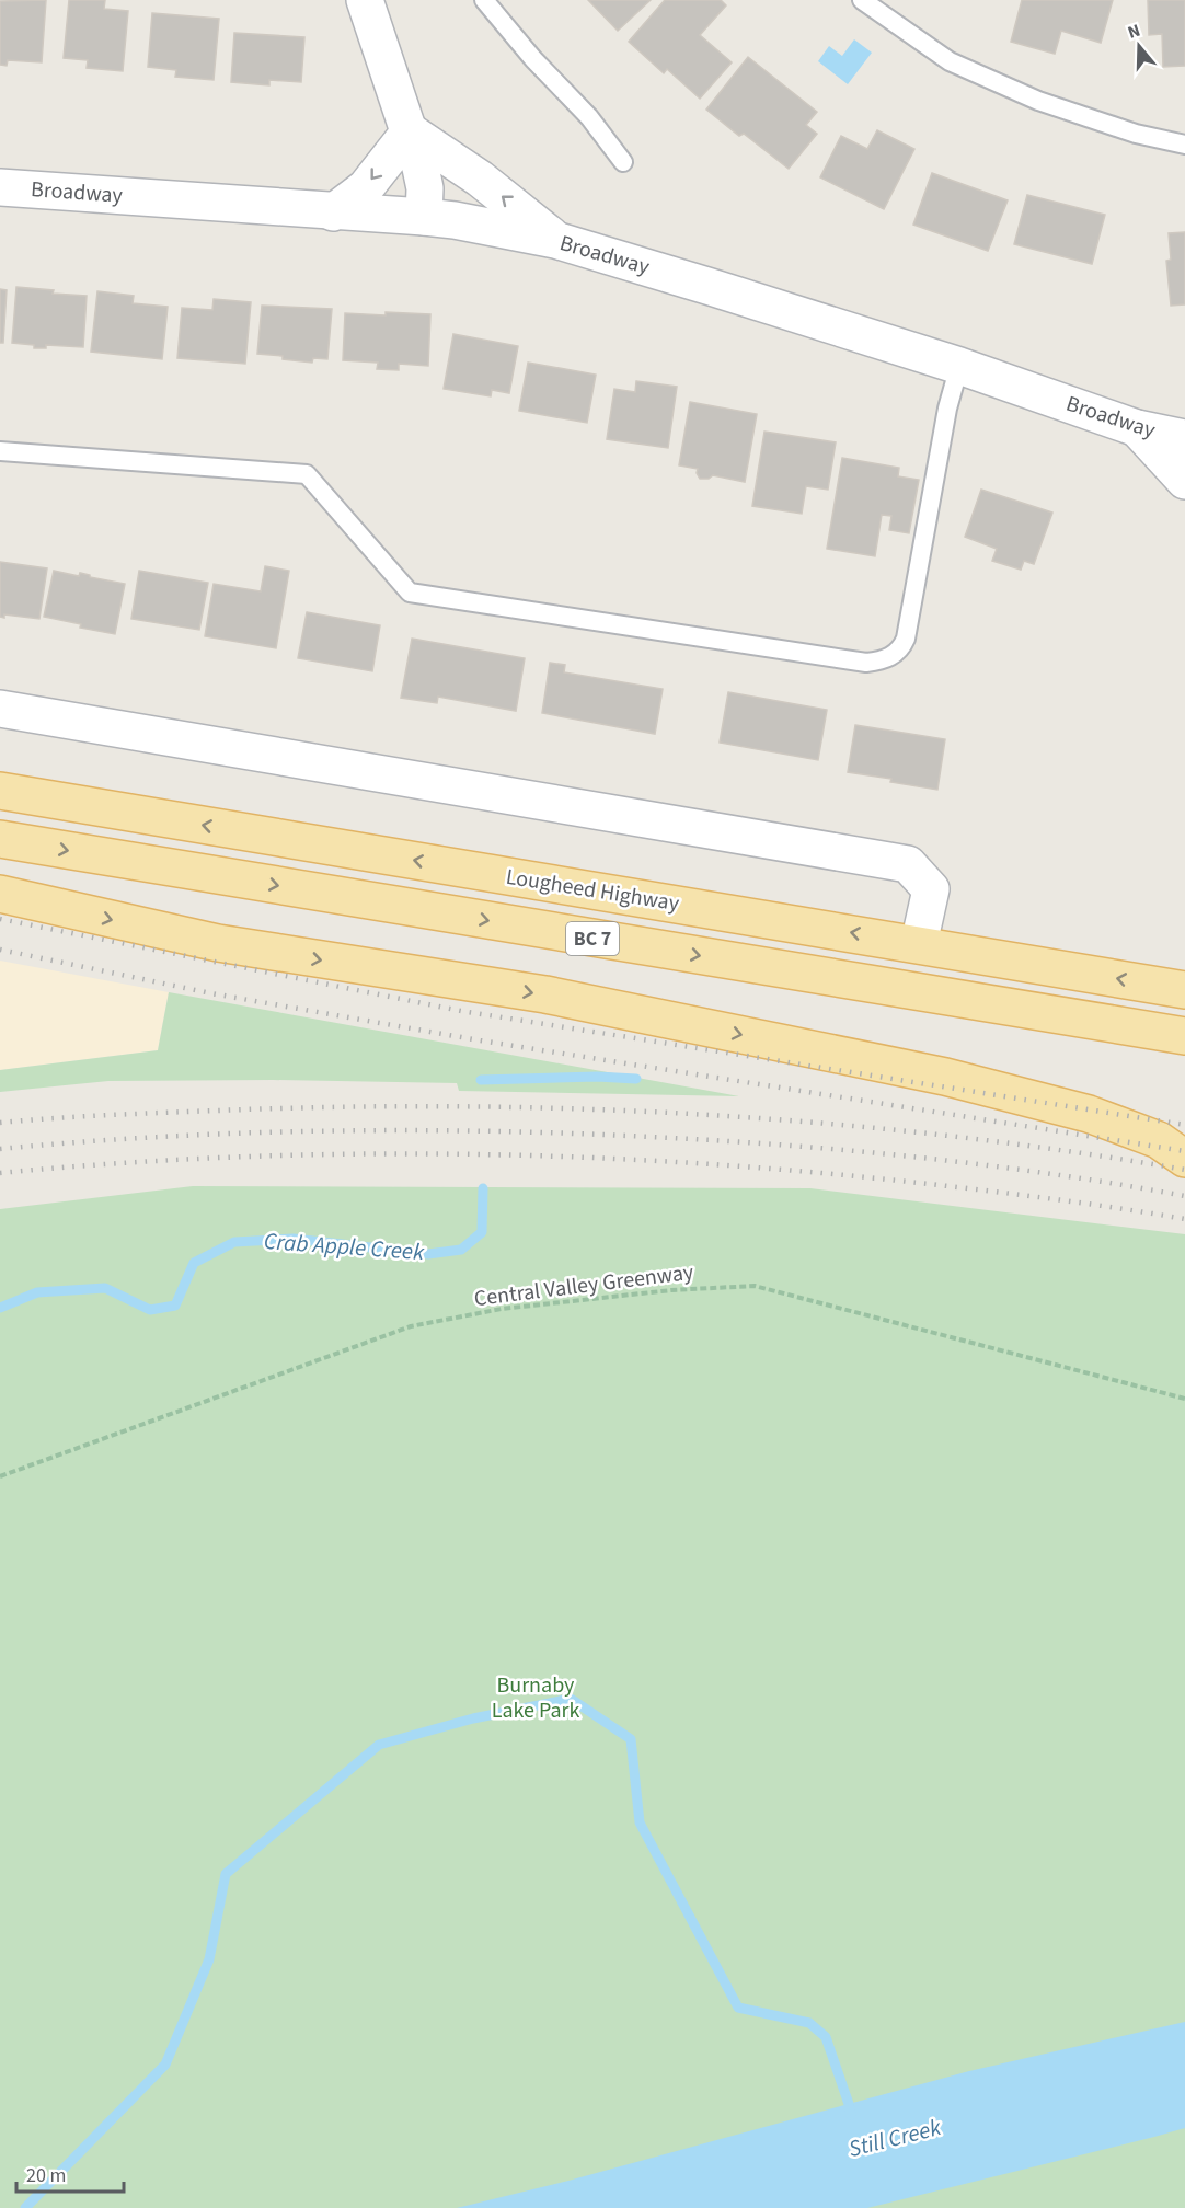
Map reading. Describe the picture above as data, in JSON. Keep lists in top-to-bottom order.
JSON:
{
  "streets": {
    "main road": ["Lougheed Highway", "BC 7"],
    "street": ["Broadway"],
    "path": ["Central Valley Greenway"]
  },
  "water": ["Crab Apple Creek", "Still Creek"],
  "parks": ["Burnaby Lake Park"],
  "scale_bar": "20 m",
  "north": "top"
}
